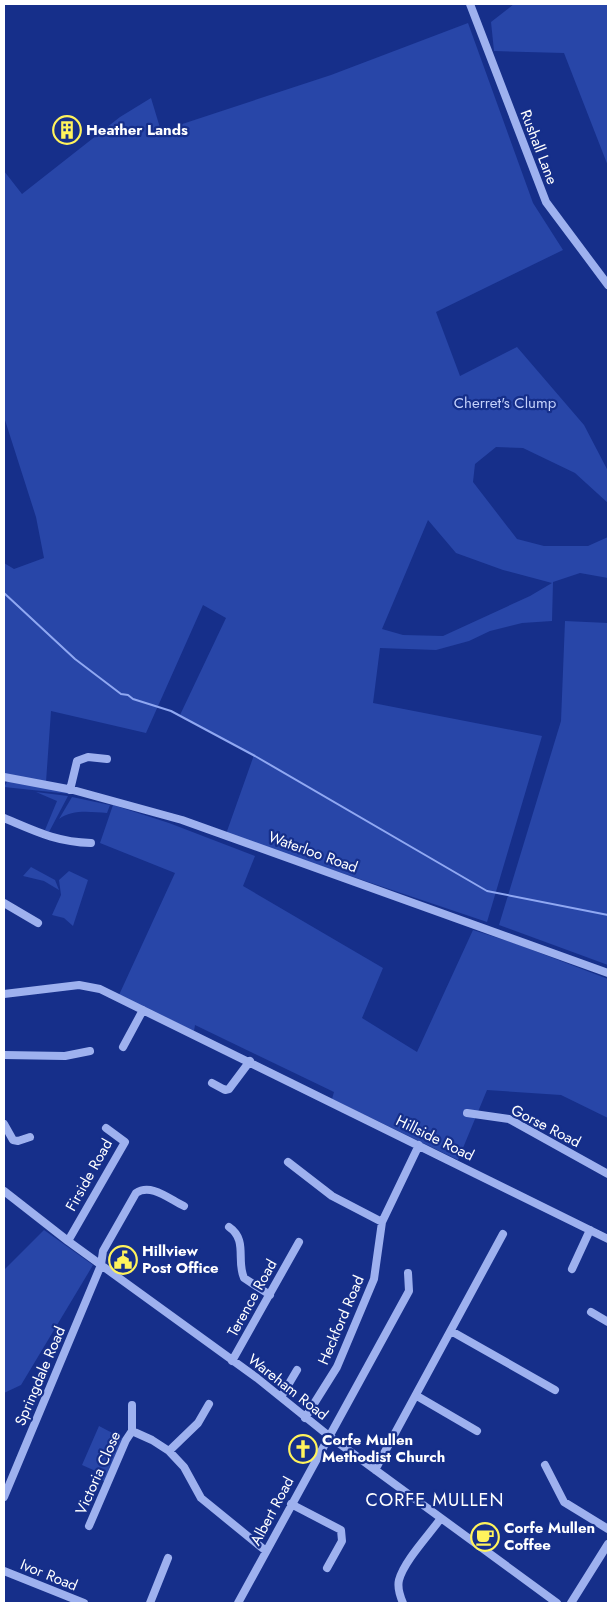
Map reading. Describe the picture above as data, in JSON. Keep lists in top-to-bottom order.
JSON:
{
  "streets": {
    "street": [
      "Rushall Lane",
      "Waterloo Road",
      "Gorse Road",
      "Hillside Road",
      "Firside Road",
      "Terence Road",
      "Heckford Road",
      "Springdale Road",
      "Wareham Road",
      "Victoria Close",
      "Albert Road",
      "Ivor Road"
    ]
  },
  "crossings": [
    ["Hillside Road", "Heckford Road"],
    ["Firside Road", "Wareham Road"],
    ["Terence Road", "Wareham Road"],
    ["Heckford Road", "Wareham Road"],
    ["Springdale Road", "Wareham Road"],
    ["Wareham Road", "Albert Road"],
    ["Victoria Close", "Albert Road"]
  ],
  "districts": ["CORFE MULLEN"],
  "parks": ["Cherret's Clump"],
  "places": {
    "building": ["Heather Lands"],
    "public building": ["Hillview Post Office"],
    "church": ["Corfe Mullen Methodist Church"],
    "cafe": ["Corfe Mullen Coffee"]
  }
}
